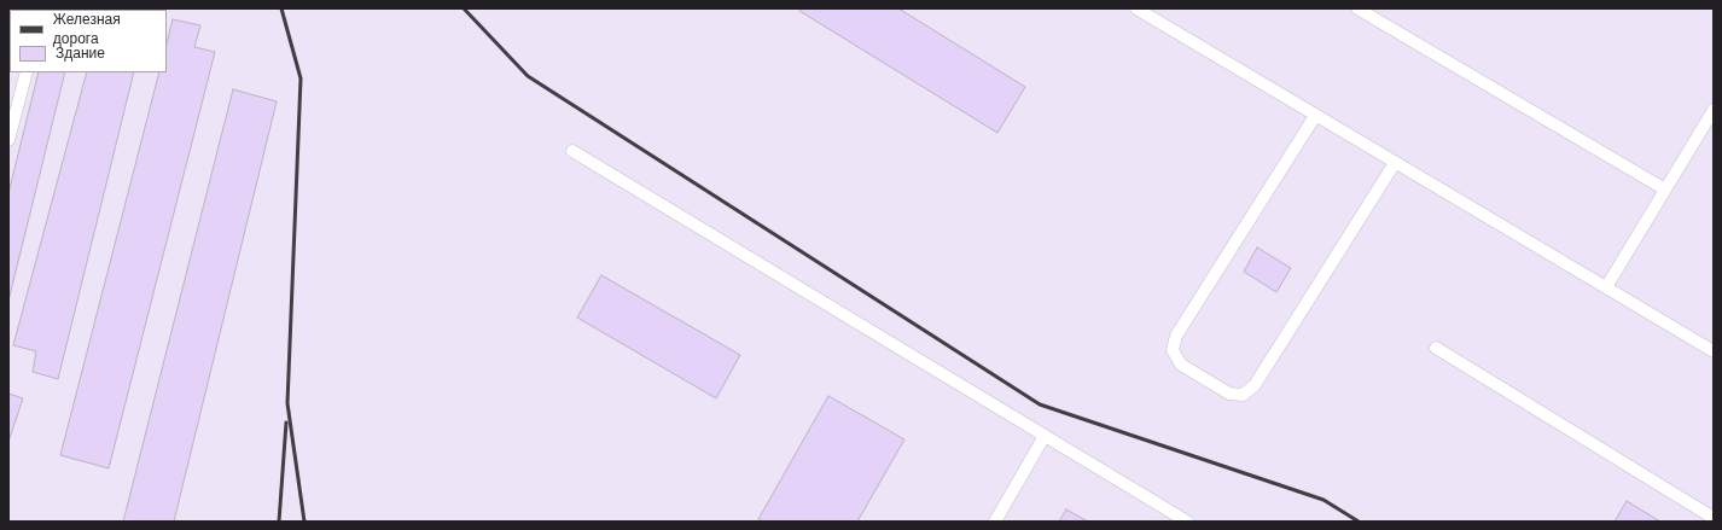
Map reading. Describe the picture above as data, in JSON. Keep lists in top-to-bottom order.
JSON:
{
  "legend": ["Железная дорога", "Здание"]
}
